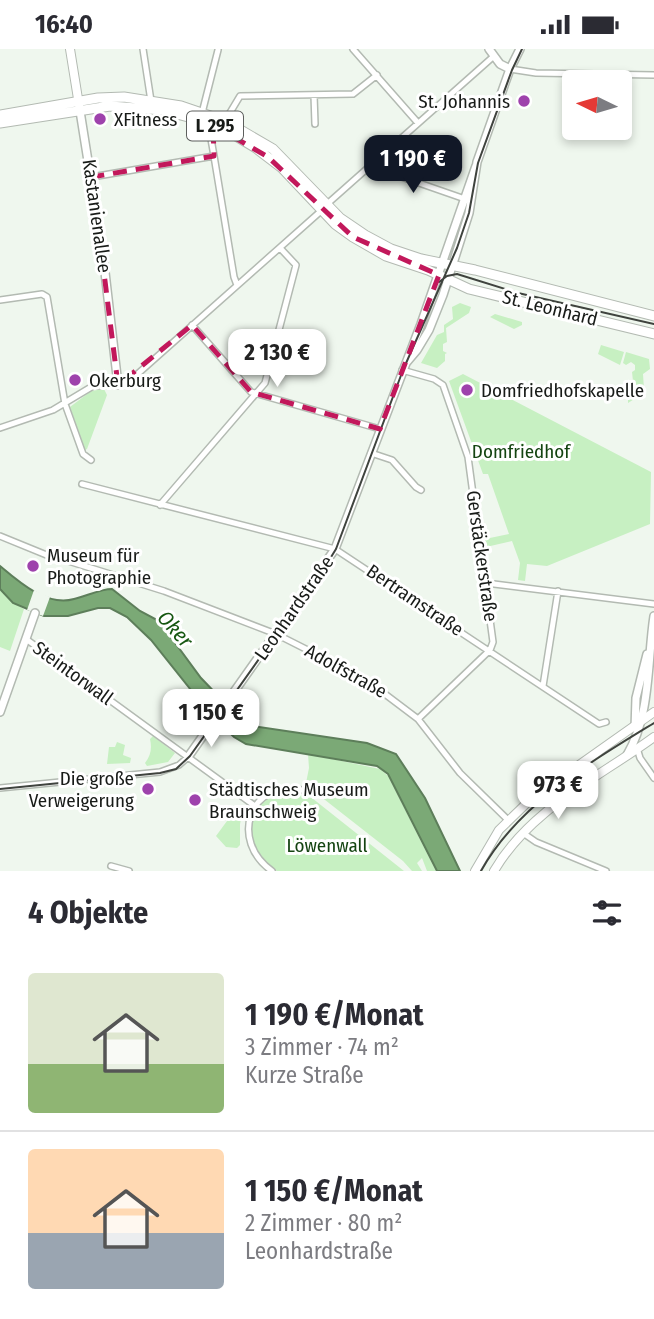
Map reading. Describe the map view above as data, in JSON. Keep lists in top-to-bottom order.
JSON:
{
  "streets": {
    "main road": ["L 295", "Kastanienallee", "St. Leonhard"],
    "street": [
      "Gerstäckerstraße",
      "Bertramstraße",
      "Leonhardstraße",
      "Adolfstraße",
      "Steintorwall"
    ]
  },
  "crossings": [
    ["L 295", "Kastanienallee"],
    ["L 295", "St. Leonhard"],
    ["L 295", "Leonhardstraße"],
    ["St. Leonhard", "Leonhardstraße"],
    ["Gerstäckerstraße", "Bertramstraße"],
    ["Gerstäckerstraße", "Leonhardstraße"],
    ["Bertramstraße", "Leonhardstraße"],
    ["Leonhardstraße", "Adolfstraße"],
    ["Leonhardstraße", "Steintorwall"]
  ],
  "water": ["Oker"],
  "parks": ["Domfriedhof", "Löwenwall"],
  "places": [
    "St. Johannis",
    "XFitness",
    "Okerburg",
    "Domfriedhofskapelle",
    "Museum für Photographie",
    "Die große Verweigerung",
    "Städtisches Museum Braunschweig"
  ],
  "north": "left",
  "page": {
    "status": "16:40",
    "price": [
      "1 190 €",
      "2 130 €",
      "1 150 €",
      "973 €"
    ],
    "heading": "4 Objekte",
    "list": [
      {
        "name": "1 190 €/Monat",
        "note": "3 Zimmer · 74 m² · Kurze Straße"
      },
      {
        "name": "1 150 €/Monat",
        "note": "2 Zimmer · 80 m² · Leonhardstraße"
      }
    ]
  }
}
